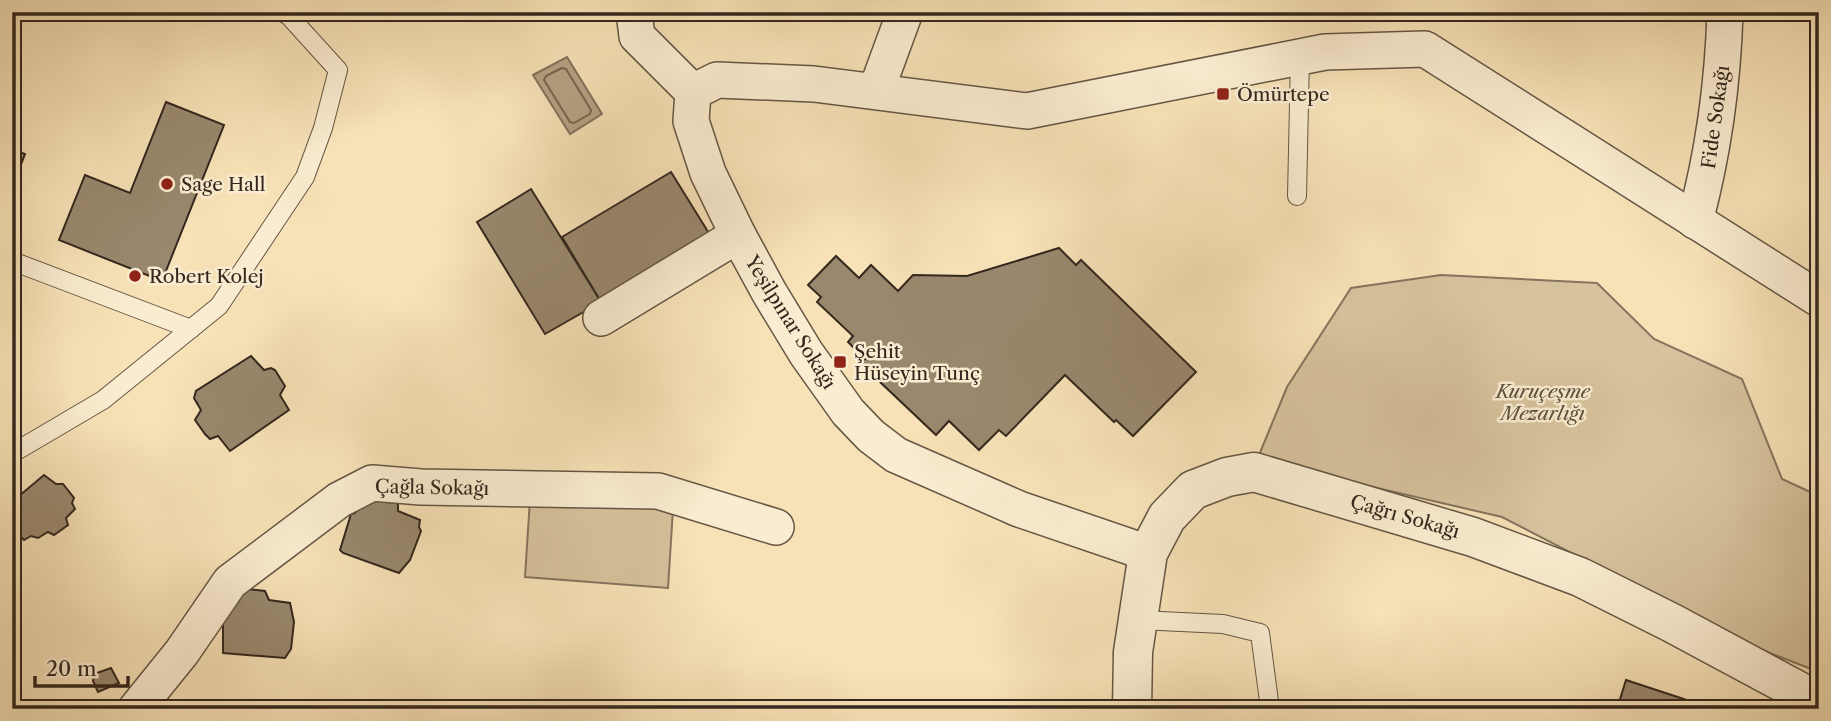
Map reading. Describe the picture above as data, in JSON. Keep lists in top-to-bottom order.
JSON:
{
  "streets": {
    "street": [
      "Fide Sokağı",
      "Yeşilpınar Sokağı",
      "Çağla Sokağı",
      "Çağrı Sokağı"
    ]
  },
  "crossings": [
    ["Yeşilpınar Sokağı", "Çağrı Sokağı"]
  ],
  "parks": ["Kuruçeşme Mezarlığı"],
  "places": {
    "transit": ["Ömürtepe", "Şehit Hüseyin Tunç"],
    "other": ["Sage Hall", "Robert Kolej"]
  },
  "scale_bar": "20 m"
}
